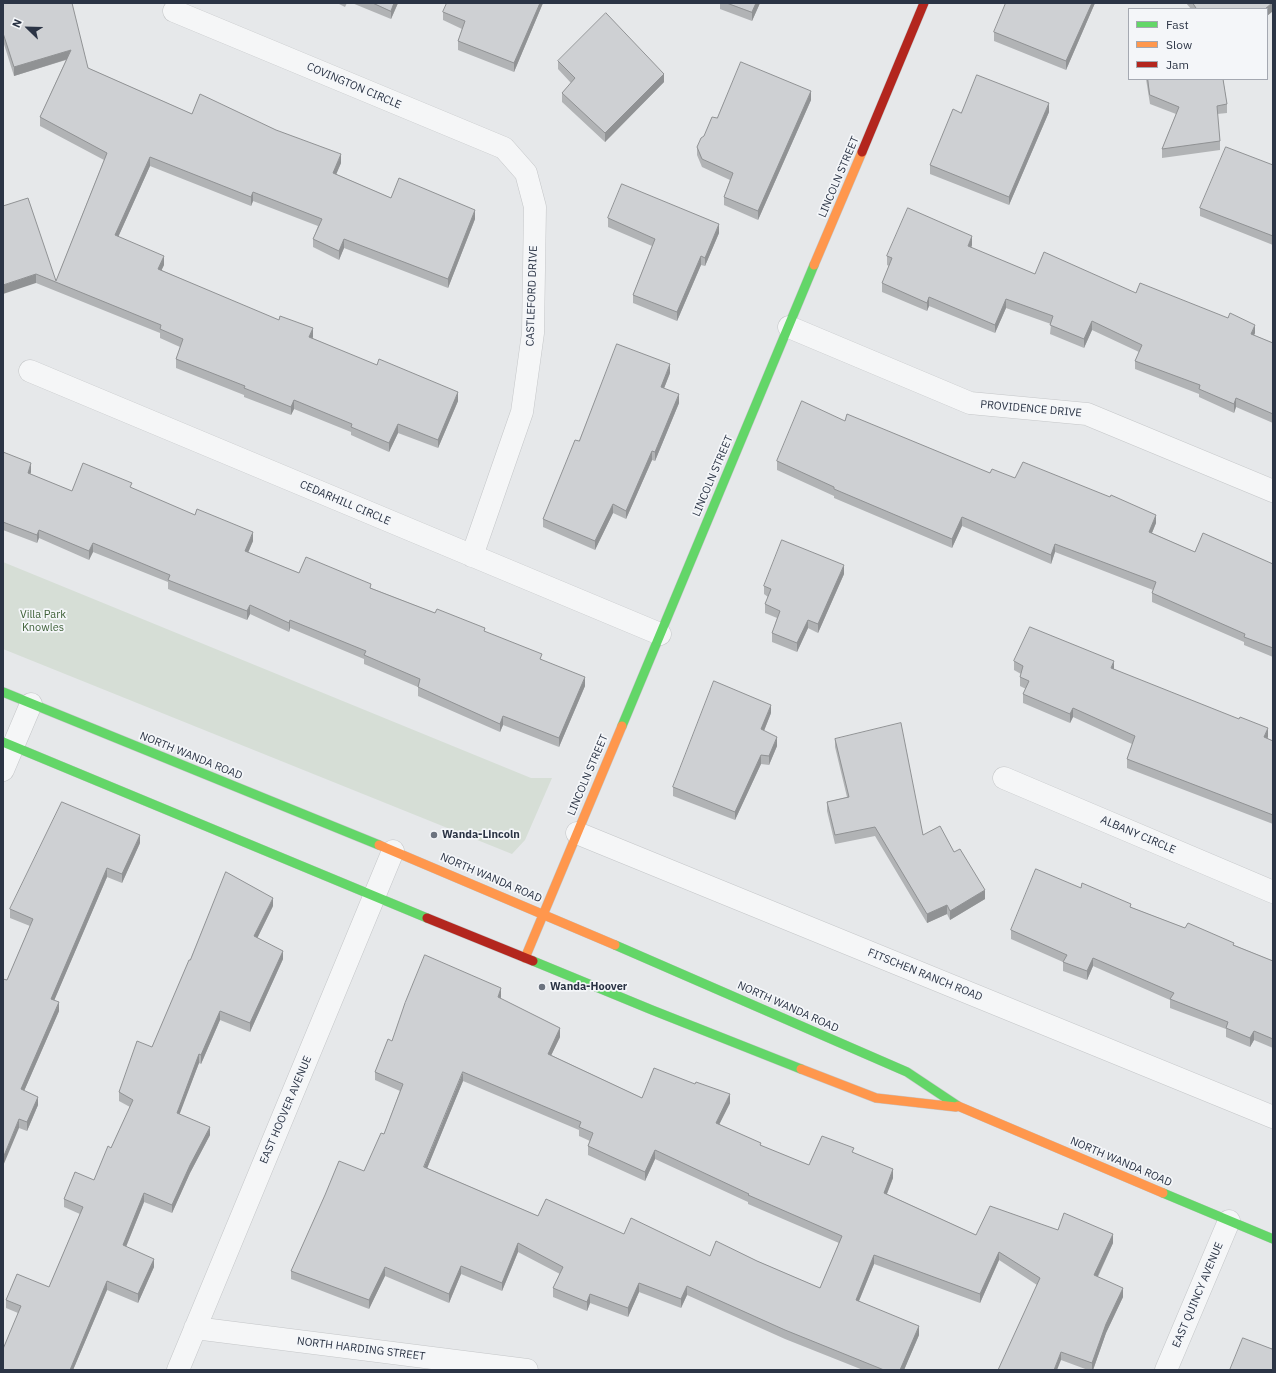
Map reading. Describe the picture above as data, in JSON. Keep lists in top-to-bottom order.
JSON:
{
  "streets": {
    "street": [
      "COVINGTON CIRCLE",
      "LINCOLN STREET",
      "CASTLEFORD DRIVE",
      "PROVIDENCE DRIVE",
      "CEDARHILL CIRCLE",
      "NORTH WANDA ROAD",
      "ALBANY CIRCLE",
      "FITSCHEN RANCH ROAD",
      "EAST HOOVER AVENUE",
      "EAST QUINCY AVENUE",
      "NORTH HARDING STREET"
    ]
  },
  "crossings": [
    ["COVINGTON CIRCLE", "CASTLEFORD DRIVE"],
    ["LINCOLN STREET", "PROVIDENCE DRIVE"],
    ["LINCOLN STREET", "CEDARHILL CIRCLE"],
    ["LINCOLN STREET", "NORTH WANDA ROAD"],
    ["LINCOLN STREET", "FITSCHEN RANCH ROAD"],
    ["CASTLEFORD DRIVE", "CEDARHILL CIRCLE"],
    ["NORTH WANDA ROAD", "EAST HOOVER AVENUE"],
    ["NORTH WANDA ROAD", "EAST QUINCY AVENUE"],
    ["EAST HOOVER AVENUE", "NORTH HARDING STREET"]
  ],
  "parks": ["Villa Park Knowles"],
  "places": ["Wanda-Lincoln", "Wanda-Hoover"],
  "legend": ["Fast", "Slow", "Jam"],
  "north": "top left"
}
